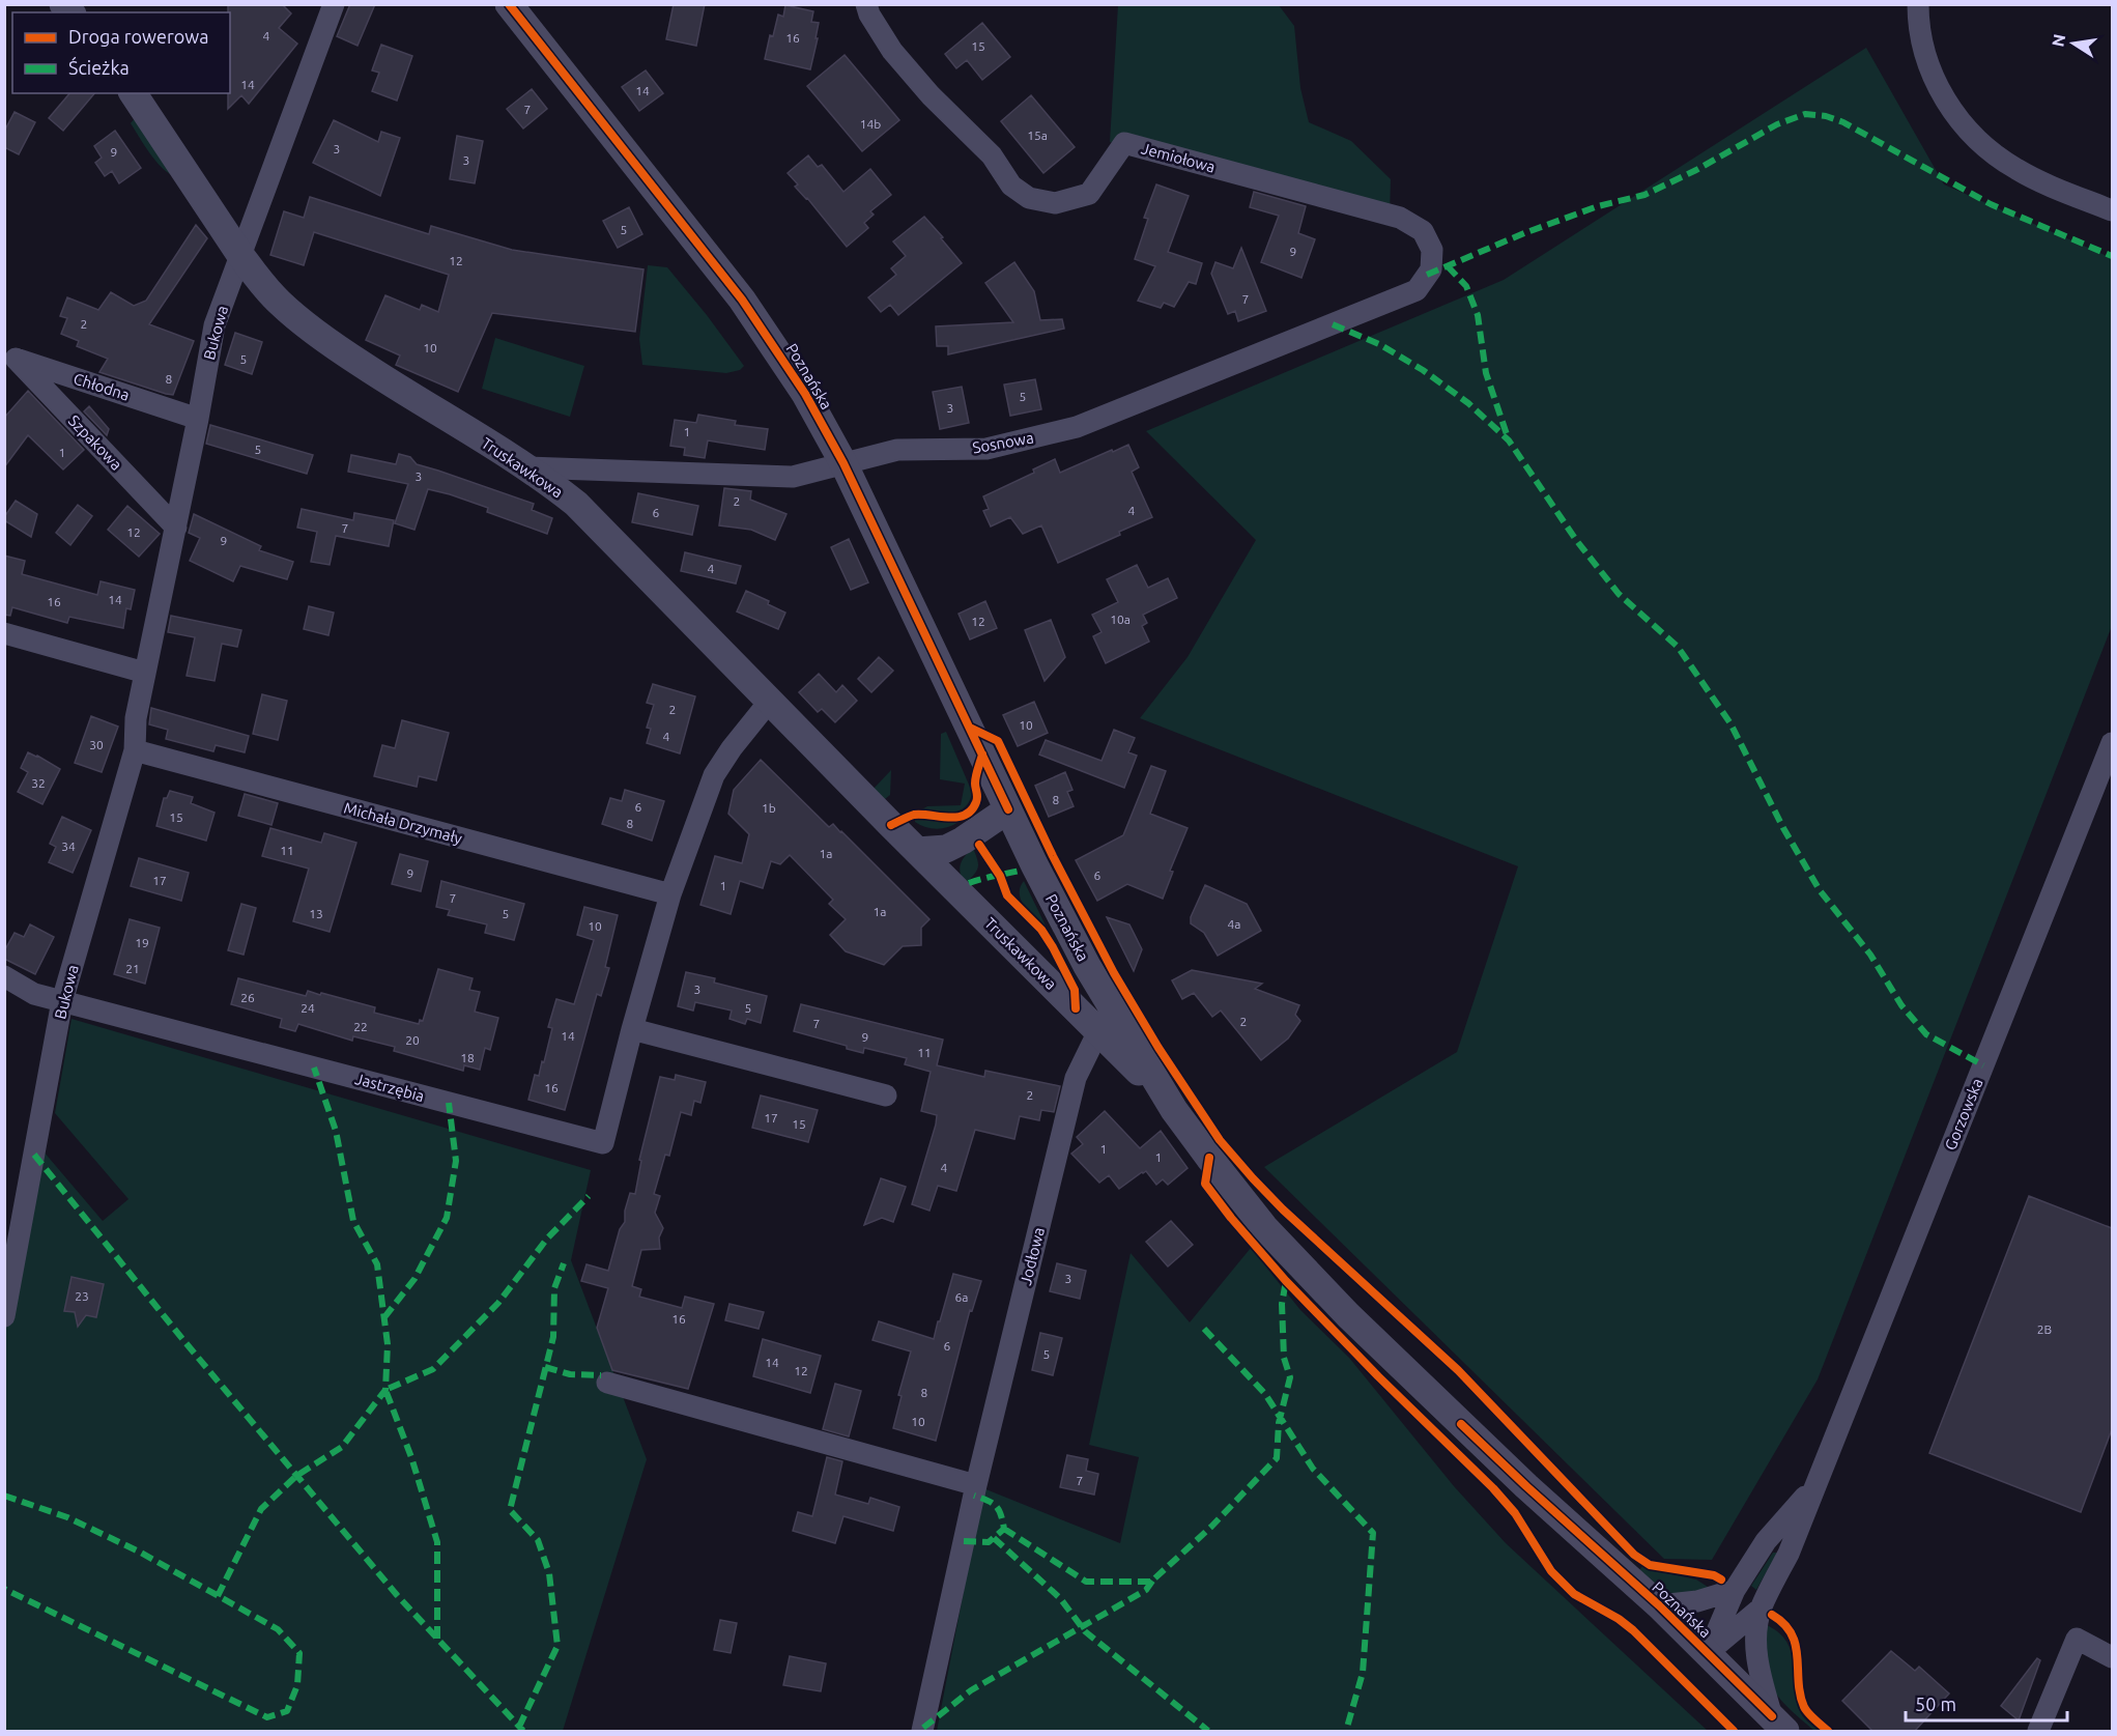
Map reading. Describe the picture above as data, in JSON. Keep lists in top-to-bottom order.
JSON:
{
  "streets": {
    "street": [
      "Jemiołowa",
      "Bukowa",
      "Poznańska",
      "Chłodna",
      "Szpakowa",
      "Sosnowa",
      "Truskawkowa",
      "Michała Drzymały",
      "Jastrzębia",
      "Gorzowska",
      "Jodłowa"
    ]
  },
  "crossings": [
    ["Jemiołowa", "Sosnowa"],
    ["Bukowa", "Chłodna"],
    ["Bukowa", "Szpakowa"],
    ["Bukowa", "Truskawkowa"],
    ["Bukowa", "Michała Drzymały"],
    ["Bukowa", "Jastrzębia"],
    ["Poznańska", "Sosnowa"],
    ["Poznańska", "Truskawkowa"],
    ["Poznańska", "Gorzowska"],
    ["Chłodna", "Szpakowa"],
    ["Sosnowa", "Truskawkowa"],
    ["Truskawkowa", "Jastrzębia"],
    ["Truskawkowa", "Jodłowa"],
    ["Michała Drzymały", "Jastrzębia"]
  ],
  "house_numbers": [
    "4",
    "16",
    "15",
    "14",
    "14",
    "7",
    "14b",
    "15a",
    "3",
    "9",
    "3",
    "5",
    "9",
    "12",
    "7",
    "2",
    "10",
    "5",
    "8",
    "5",
    "3",
    "1",
    "5",
    "1",
    "3",
    "2",
    "4",
    "6",
    "7",
    "12",
    "9",
    "4",
    "14",
    "16",
    "10a",
    "12",
    "2",
    "10",
    "4",
    "30",
    "32",
    "8",
    "6",
    "1b",
    "15",
    "8",
    "34",
    "11",
    "1a",
    "9",
    "6",
    "17",
    "1",
    "7",
    "1a",
    "13",
    "5",
    "4a",
    "10",
    "19",
    "21",
    "3",
    "26",
    "24",
    "5",
    "2",
    "7",
    "22",
    "14",
    "9",
    "20",
    "11",
    "18",
    "16",
    "2",
    "17",
    "15",
    "1",
    "1",
    "4",
    "3",
    "23",
    "6a",
    "16",
    "2B",
    "6",
    "5",
    "14",
    "12",
    "8",
    "10",
    "7"
  ],
  "legend": ["Droga rowerowa", "Ścieżka"],
  "scale_bar": "50 m",
  "north": "left"
}
